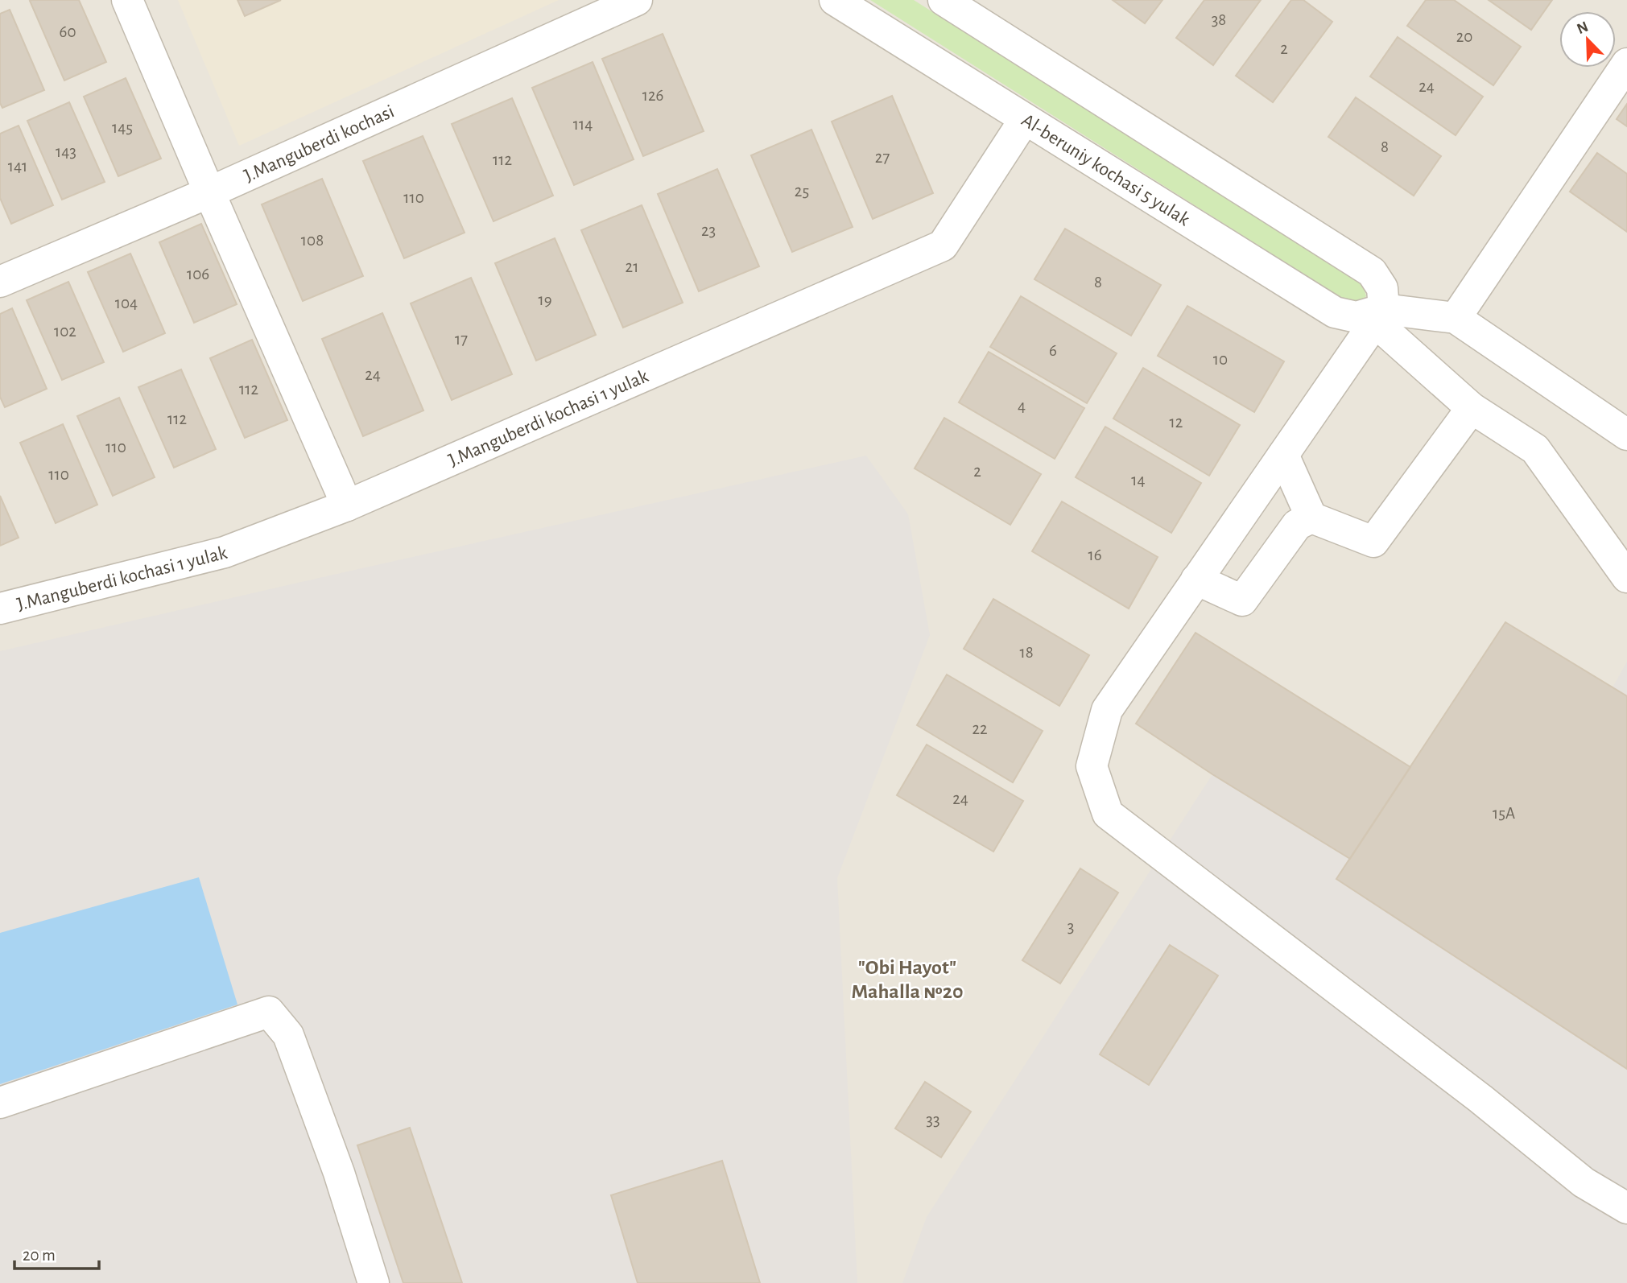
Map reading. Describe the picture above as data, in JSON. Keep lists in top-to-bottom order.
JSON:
{
  "streets": {
    "street": ["J.Manguberdi kochasi", "Al-beruniy kochasi 5 yulak", "J.Manguberdi kochasi 1 yulak"]
  },
  "crossings": [
    ["Al-beruniy kochasi 5 yulak", "J.Manguberdi kochasi 1 yulak"]
  ],
  "districts": ["\"Obi Hayot\" Mahalla №20"],
  "house_numbers": [
    "38",
    "60",
    "20",
    "2",
    "24",
    "126",
    "114",
    "145",
    "8",
    "143",
    "27",
    "112",
    "141",
    "25",
    "110",
    "23",
    "108",
    "21",
    "106",
    "8",
    "19",
    "104",
    "102",
    "17",
    "6",
    "10",
    "24",
    "112",
    "4",
    "112",
    "12",
    "110",
    "2",
    "110",
    "14",
    "16",
    "18",
    "22",
    "24",
    "15A",
    "3",
    "33"
  ],
  "scale_bar": "20 m",
  "north": "top left"
}
